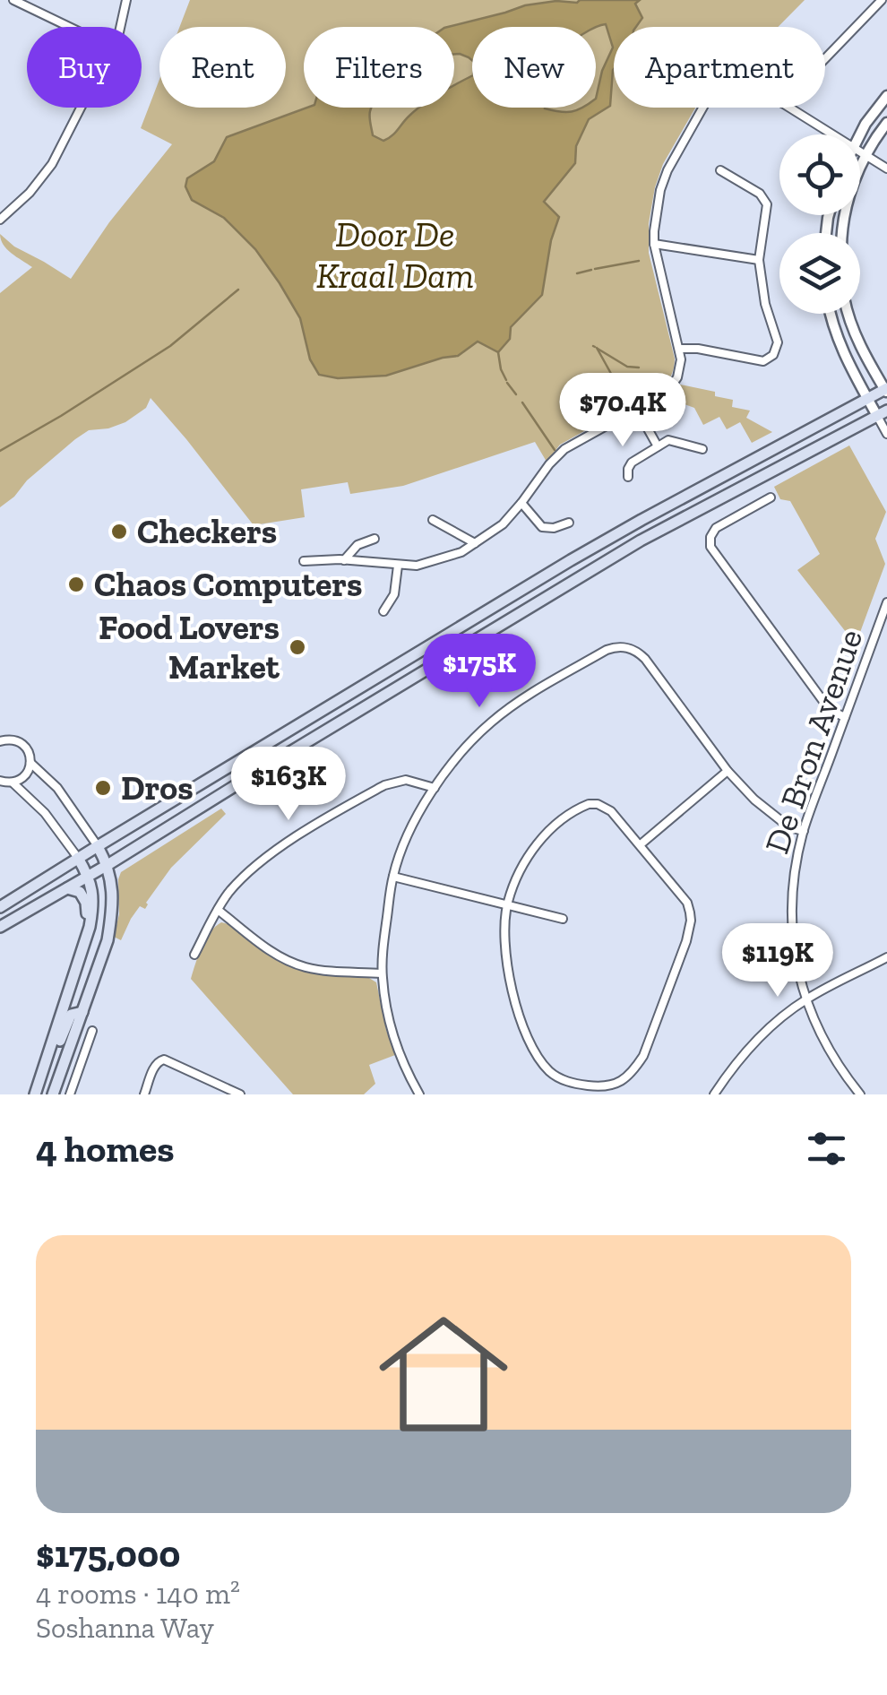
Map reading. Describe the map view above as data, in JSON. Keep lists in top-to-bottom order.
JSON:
{
  "streets": {
    "street": ["De Bron Avenue"]
  },
  "water": ["Door De Kraal Dam"],
  "places": [
    "Checkers",
    "Chaos Computers",
    "Food Lovers Market",
    "Dros"
  ],
  "page": {
    "chip": [
      "Buy",
      "Rent",
      "Filters",
      "New",
      "Apartment"
    ],
    "price": [
      "$70.4K",
      "$175K",
      "$163K",
      "$119K"
    ],
    "heading": "4 homes",
    "list": [
      {
        "name": "$175,000",
        "note": "4 rooms · 140 m² · Soshanna Way"
      }
    ]
  }
}
